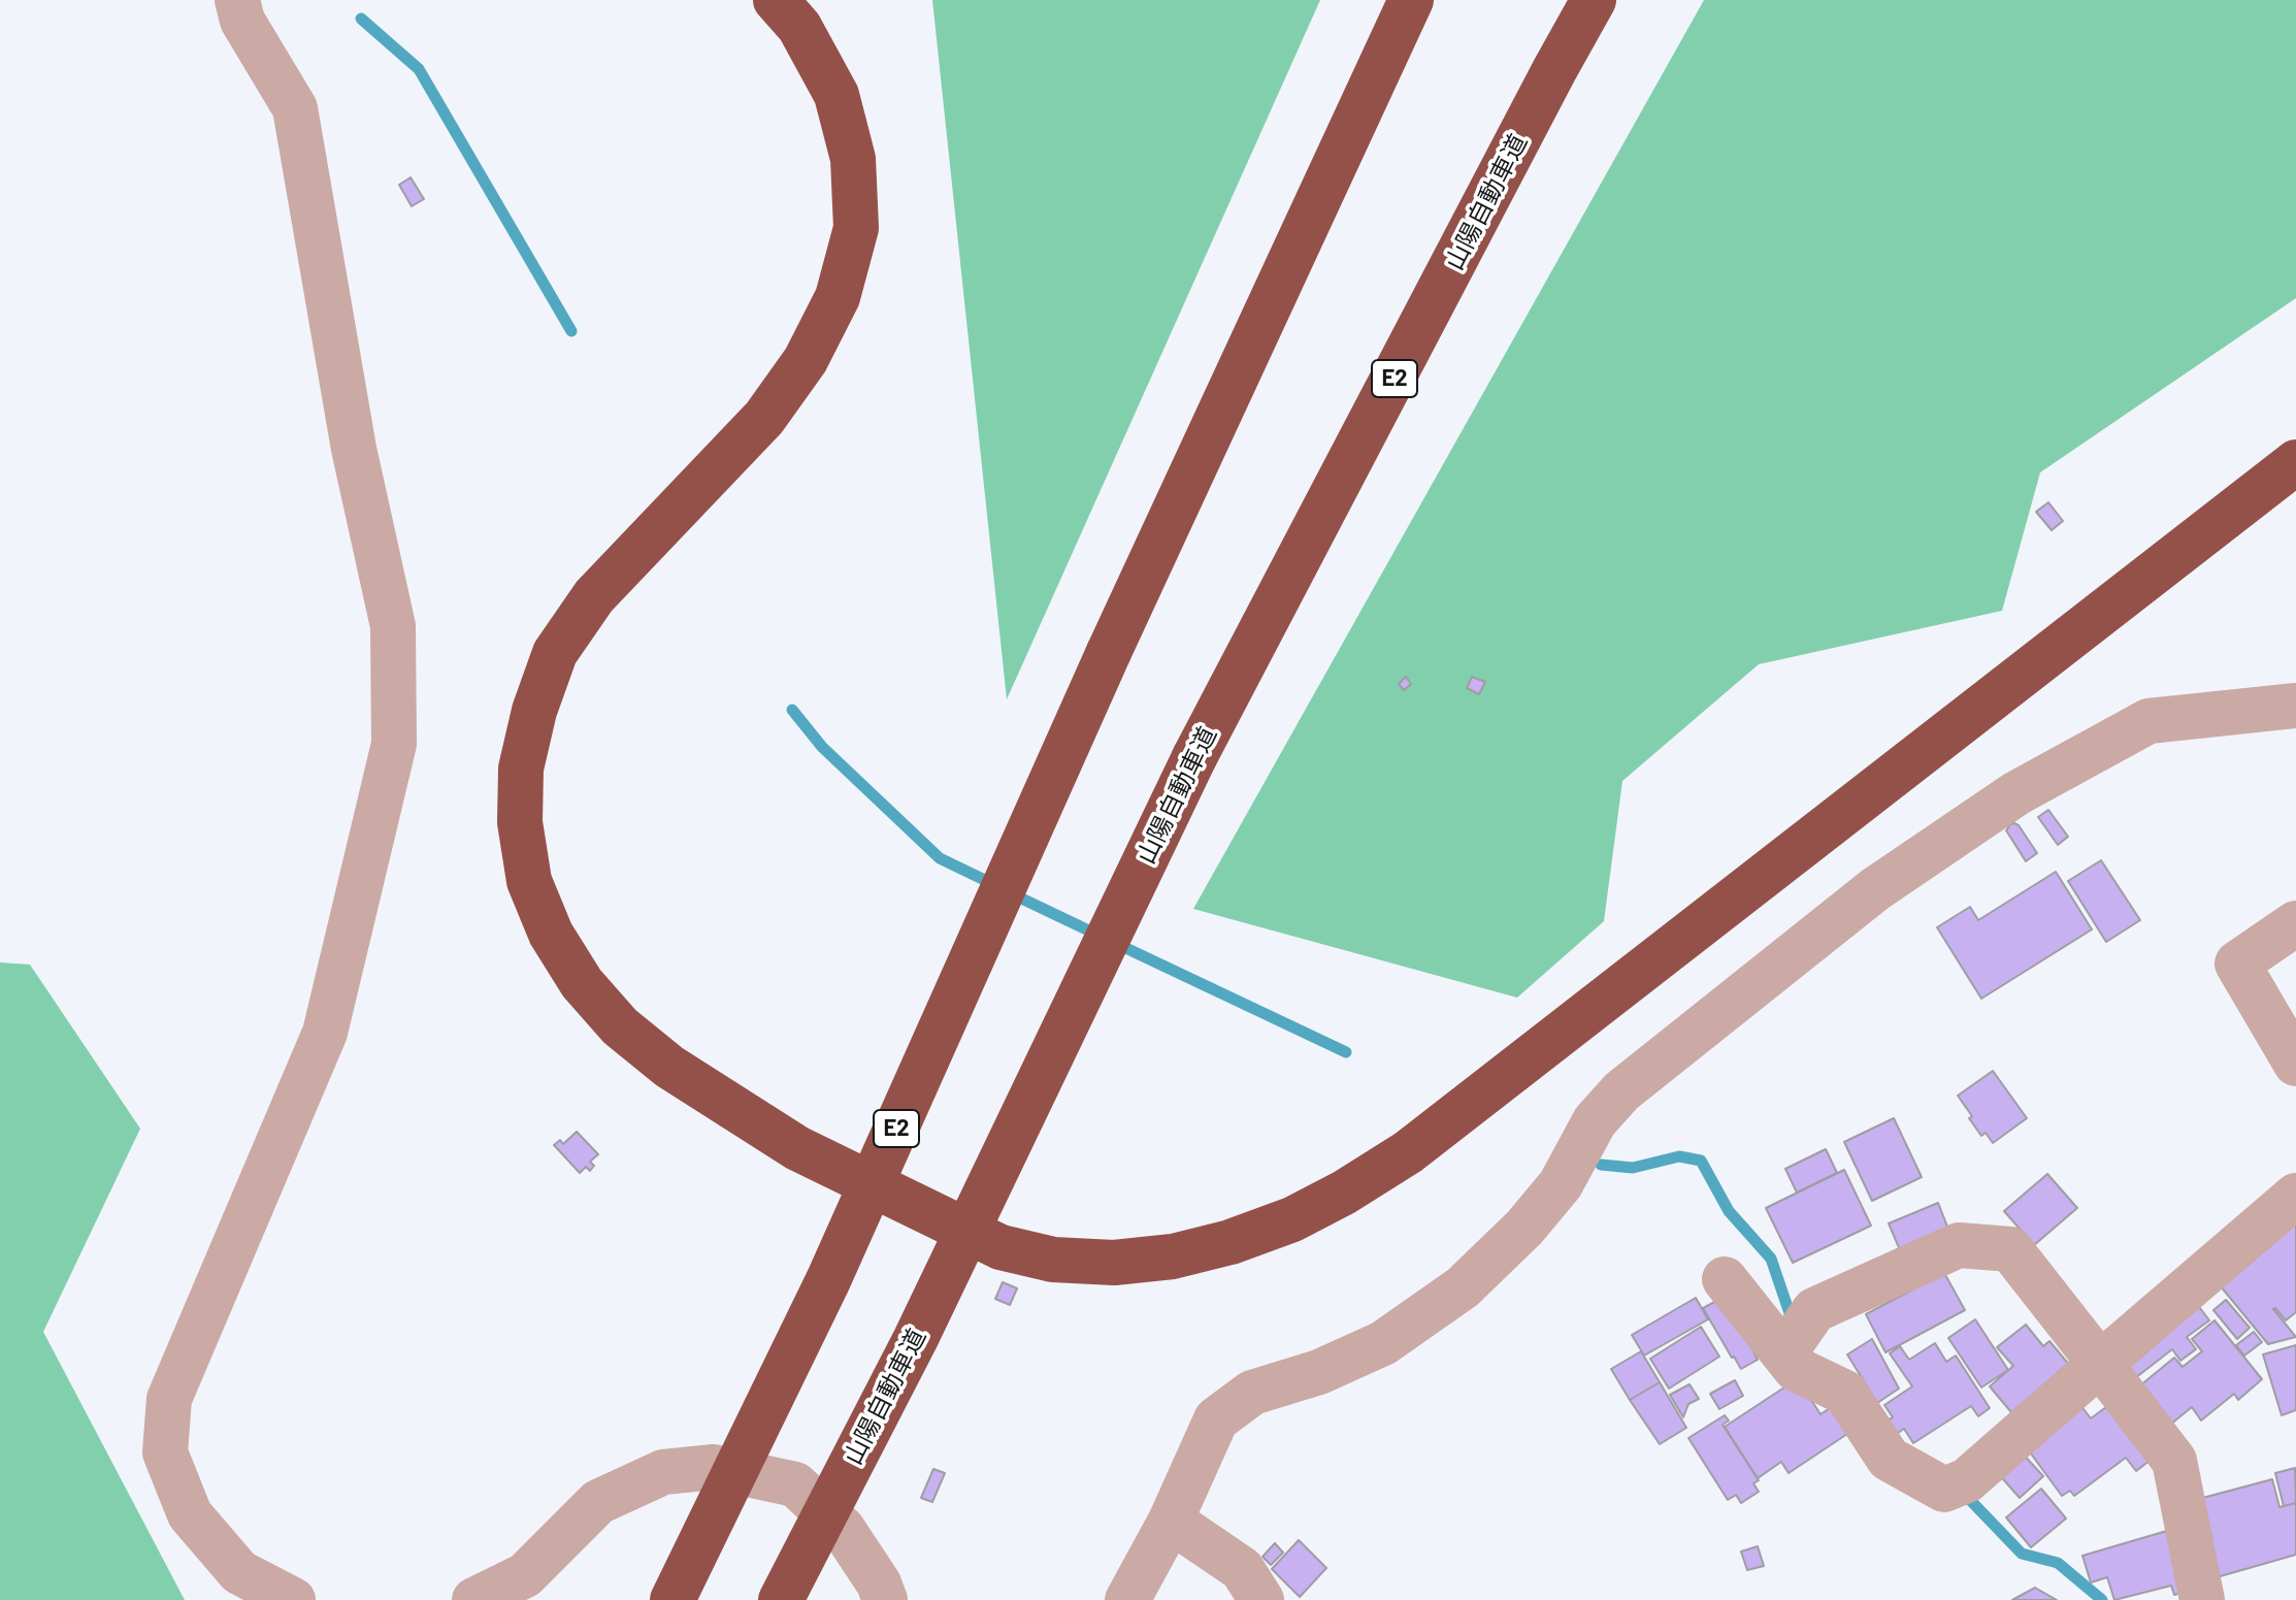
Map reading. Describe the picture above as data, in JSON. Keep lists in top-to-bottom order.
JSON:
{
  "streets": {
    "highway": ["山陽自動車道", "E2"]
  }
}
